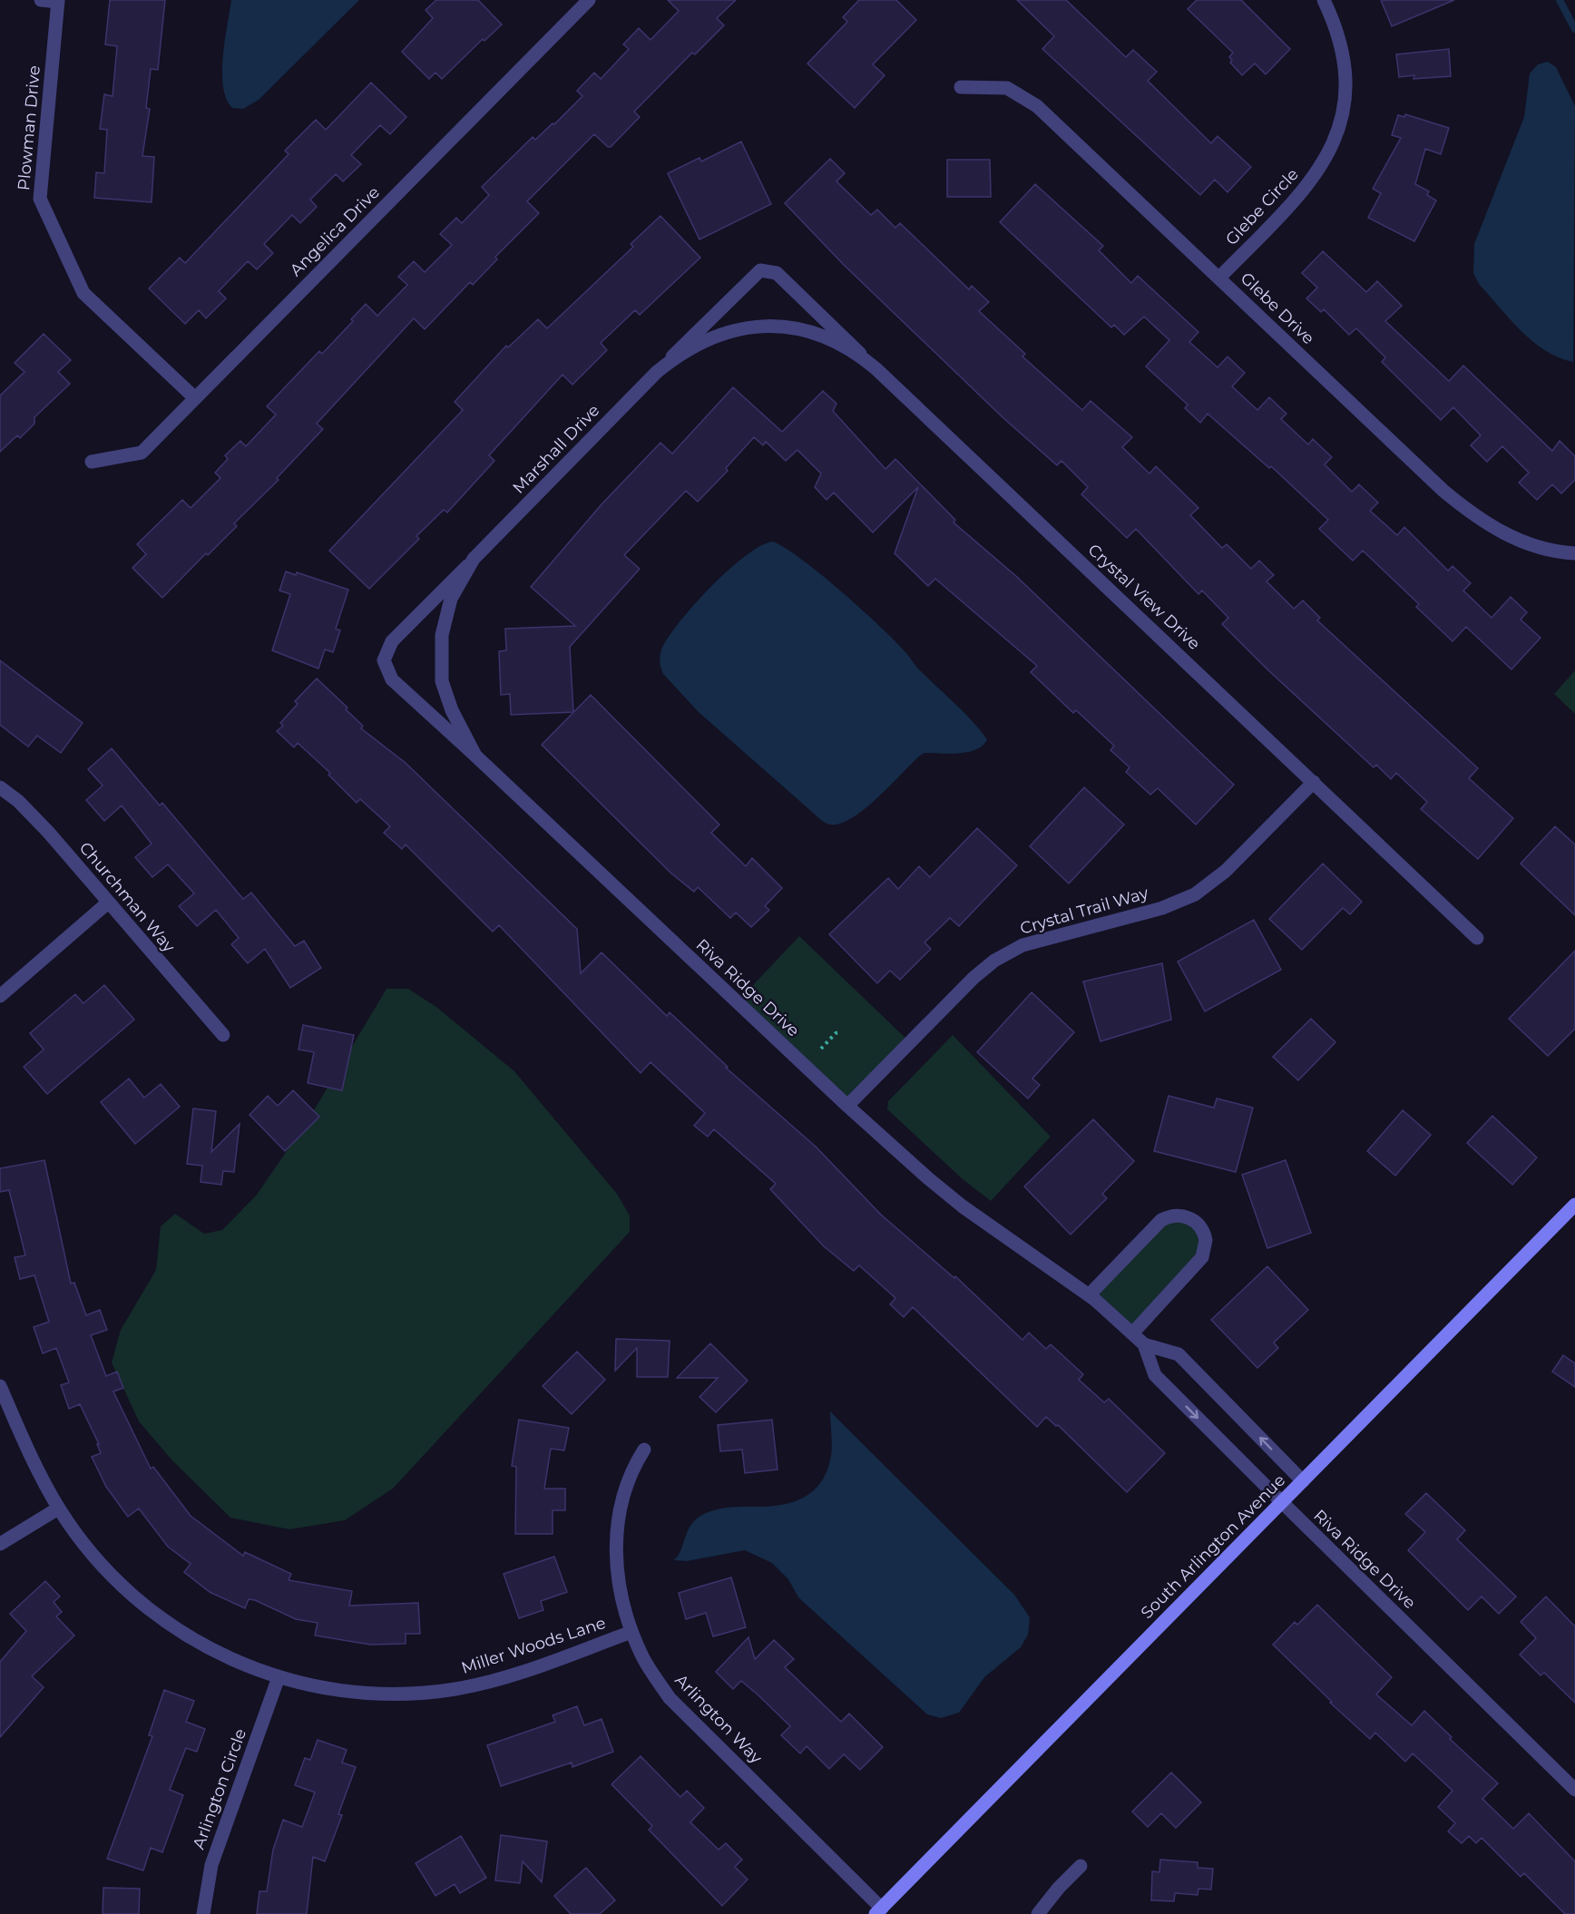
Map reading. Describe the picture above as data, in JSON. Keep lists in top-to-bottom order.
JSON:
{
  "streets": {
    "main road": ["South Arlington Avenue"],
    "street": [
      "Plowman Drive",
      "Glebe Circle",
      "Angelica Drive",
      "Glebe Drive",
      "Marshall Drive",
      "Crystal View Drive",
      "Churchman Way",
      "Crystal Trail Way",
      "Riva Ridge Drive",
      "Miller Woods Lane",
      "Arlington Way",
      "Arlington Circle"
    ]
  },
  "crossings": [
    ["Plowman Drive", "Angelica Drive"],
    ["Glebe Circle", "Glebe Drive"],
    ["Marshall Drive", "Crystal View Drive"],
    ["Marshall Drive", "Riva Ridge Drive"],
    ["Crystal View Drive", "Crystal Trail Way"],
    ["Crystal Trail Way", "Riva Ridge Drive"],
    ["Riva Ridge Drive", "South Arlington Avenue"],
    ["South Arlington Avenue", "Arlington Way"],
    ["Miller Woods Lane", "Arlington Way"],
    ["Miller Woods Lane", "Arlington Circle"]
  ]
}
